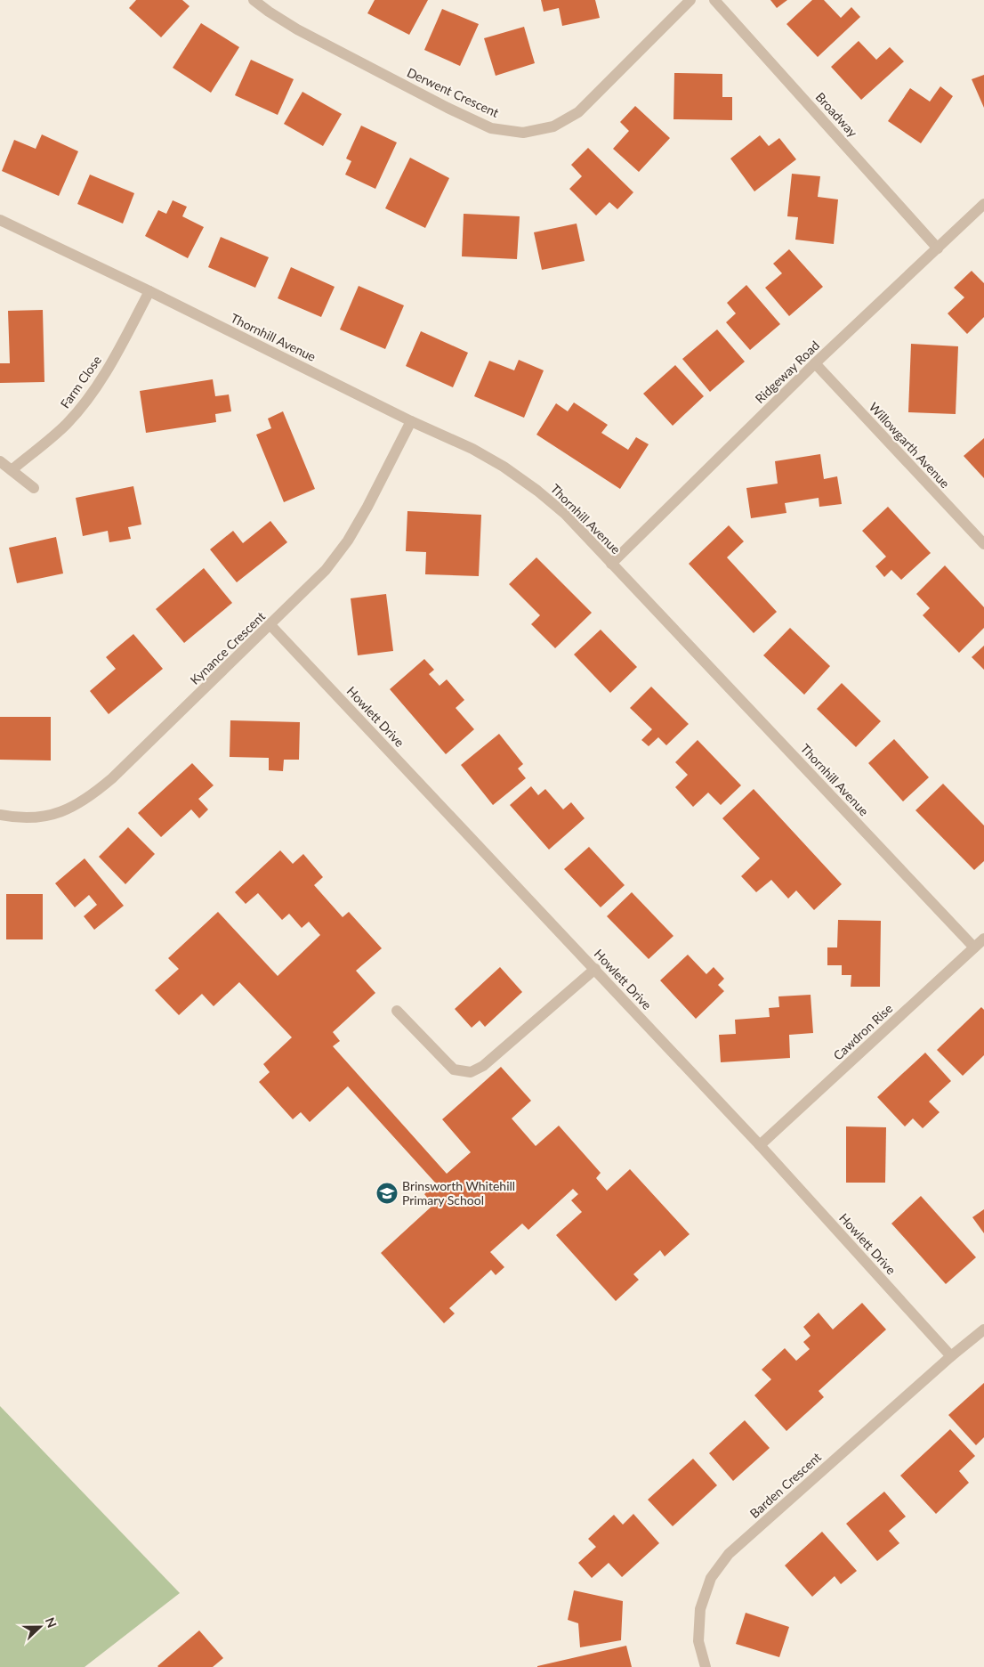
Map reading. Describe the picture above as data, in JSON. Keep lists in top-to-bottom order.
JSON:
{
  "streets": {
    "street": [
      "Derwent Crescent",
      "Broadway",
      "Thornhill Avenue",
      "Ridgeway Road",
      "Farm Close",
      "Willowgarth Avenue",
      "Kynance Crescent",
      "Howlett Drive",
      "Cawdron Rise",
      "Barden Crescent"
    ]
  },
  "crossings": [
    ["Broadway", "Ridgeway Road"],
    ["Thornhill Avenue", "Ridgeway Road"],
    ["Thornhill Avenue", "Farm Close"],
    ["Thornhill Avenue", "Kynance Crescent"],
    ["Thornhill Avenue", "Cawdron Rise"],
    ["Ridgeway Road", "Willowgarth Avenue"],
    ["Kynance Crescent", "Howlett Drive"],
    ["Howlett Drive", "Cawdron Rise"],
    ["Howlett Drive", "Barden Crescent"]
  ],
  "places": {
    "school or university": ["Brinsworth Whitehill Primary School"]
  },
  "north": "right"
}
